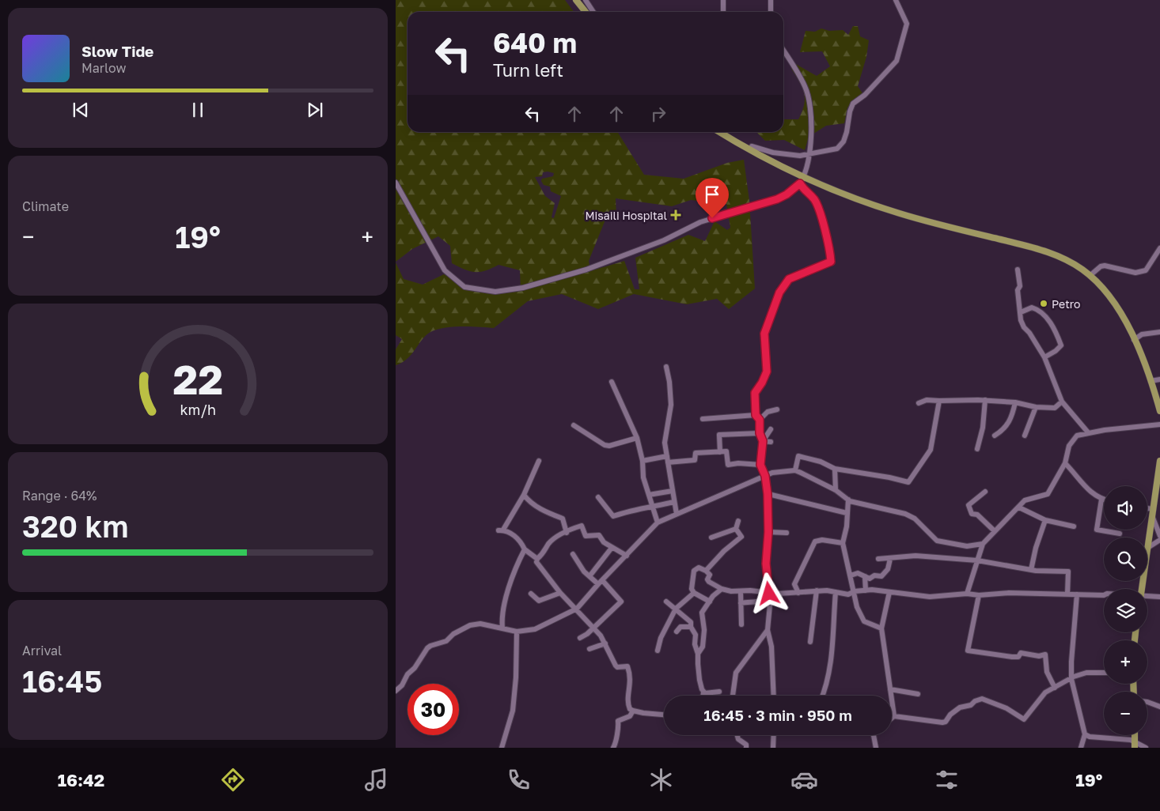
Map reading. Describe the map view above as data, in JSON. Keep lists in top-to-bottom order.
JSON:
{
  "places": {
    "health": ["Misaili Hospital"],
    "other": ["Petro"]
  },
  "page": {
    "turn": ["640 m", "Turn left"],
    "song": ["Slow Tide", "Marlow"],
    "tile": [
      "Climate",
      ["Range · 64%", "320 km"],
      ["Arrival", "16:45"]
    ],
    "heat": ["−", "19°", "+"],
    "map_buttons": ["+", "−"],
    "limit": "30",
    "trip": "16:45 · 3 min · 950 m",
    "tabs": ["16:42", "19°"],
    "gauge": ["22", "km/h"]
  }
}
